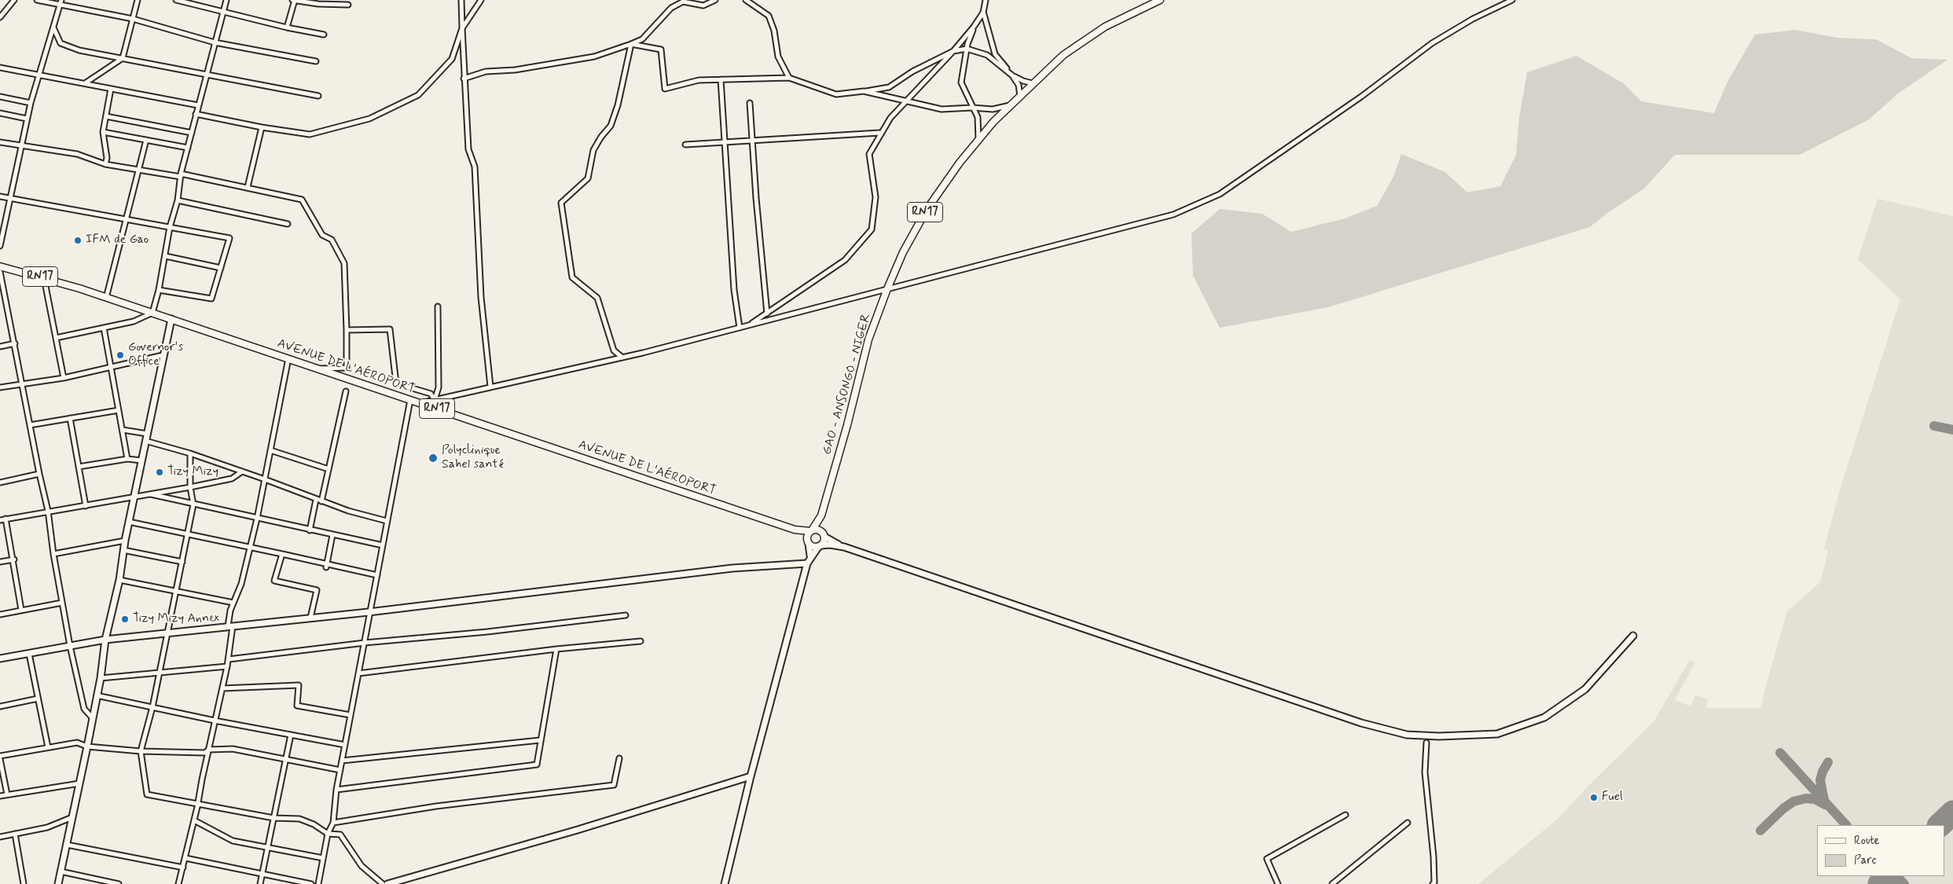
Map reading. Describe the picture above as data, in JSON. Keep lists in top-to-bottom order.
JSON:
{
  "streets": {
    "main road": ["RN17", "AVENUE DE L'AÉROPORT", "GAO - ANSONGO - NIGER"]
  },
  "crossings": [
    ["RN17", "AVENUE DE L'AÉROPORT"],
    ["RN17", "GAO - ANSONGO - NIGER"]
  ],
  "places": [
    "IFM de Gao",
    "Governor's Office",
    "Polyclinique Sahel santé",
    "Tizy Mizy",
    "Tizy Mizy Annex",
    "Fuel"
  ],
  "legend": ["Route", "Parc"]
}
